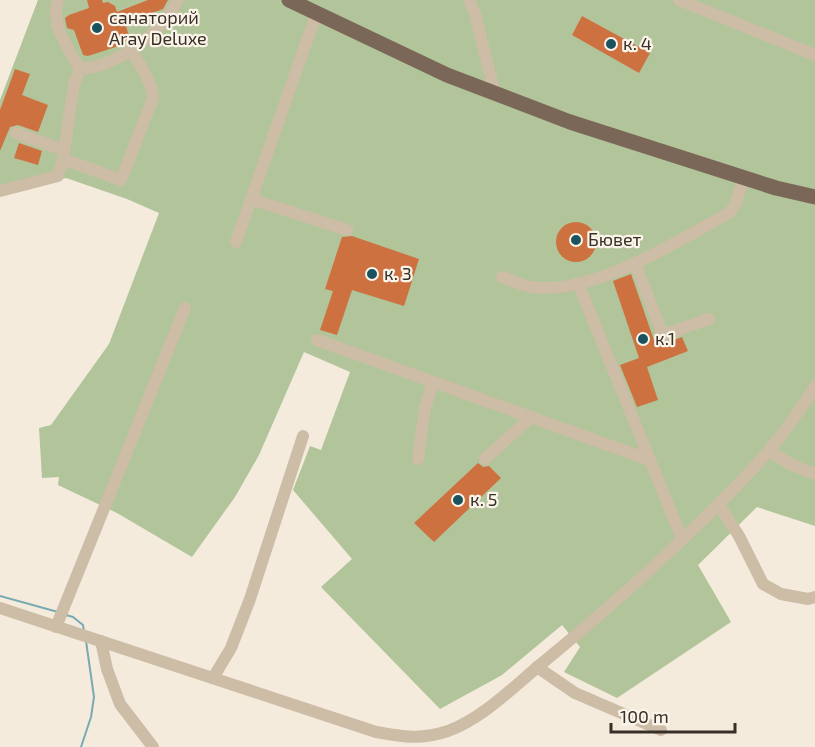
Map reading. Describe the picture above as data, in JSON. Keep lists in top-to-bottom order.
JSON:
{
  "places": [
    "санаторий Aray Deluxe",
    "к. 4",
    "Бювет",
    "к. 3",
    "к.1",
    "к. 5"
  ],
  "scale_bar": "100 m"
}
